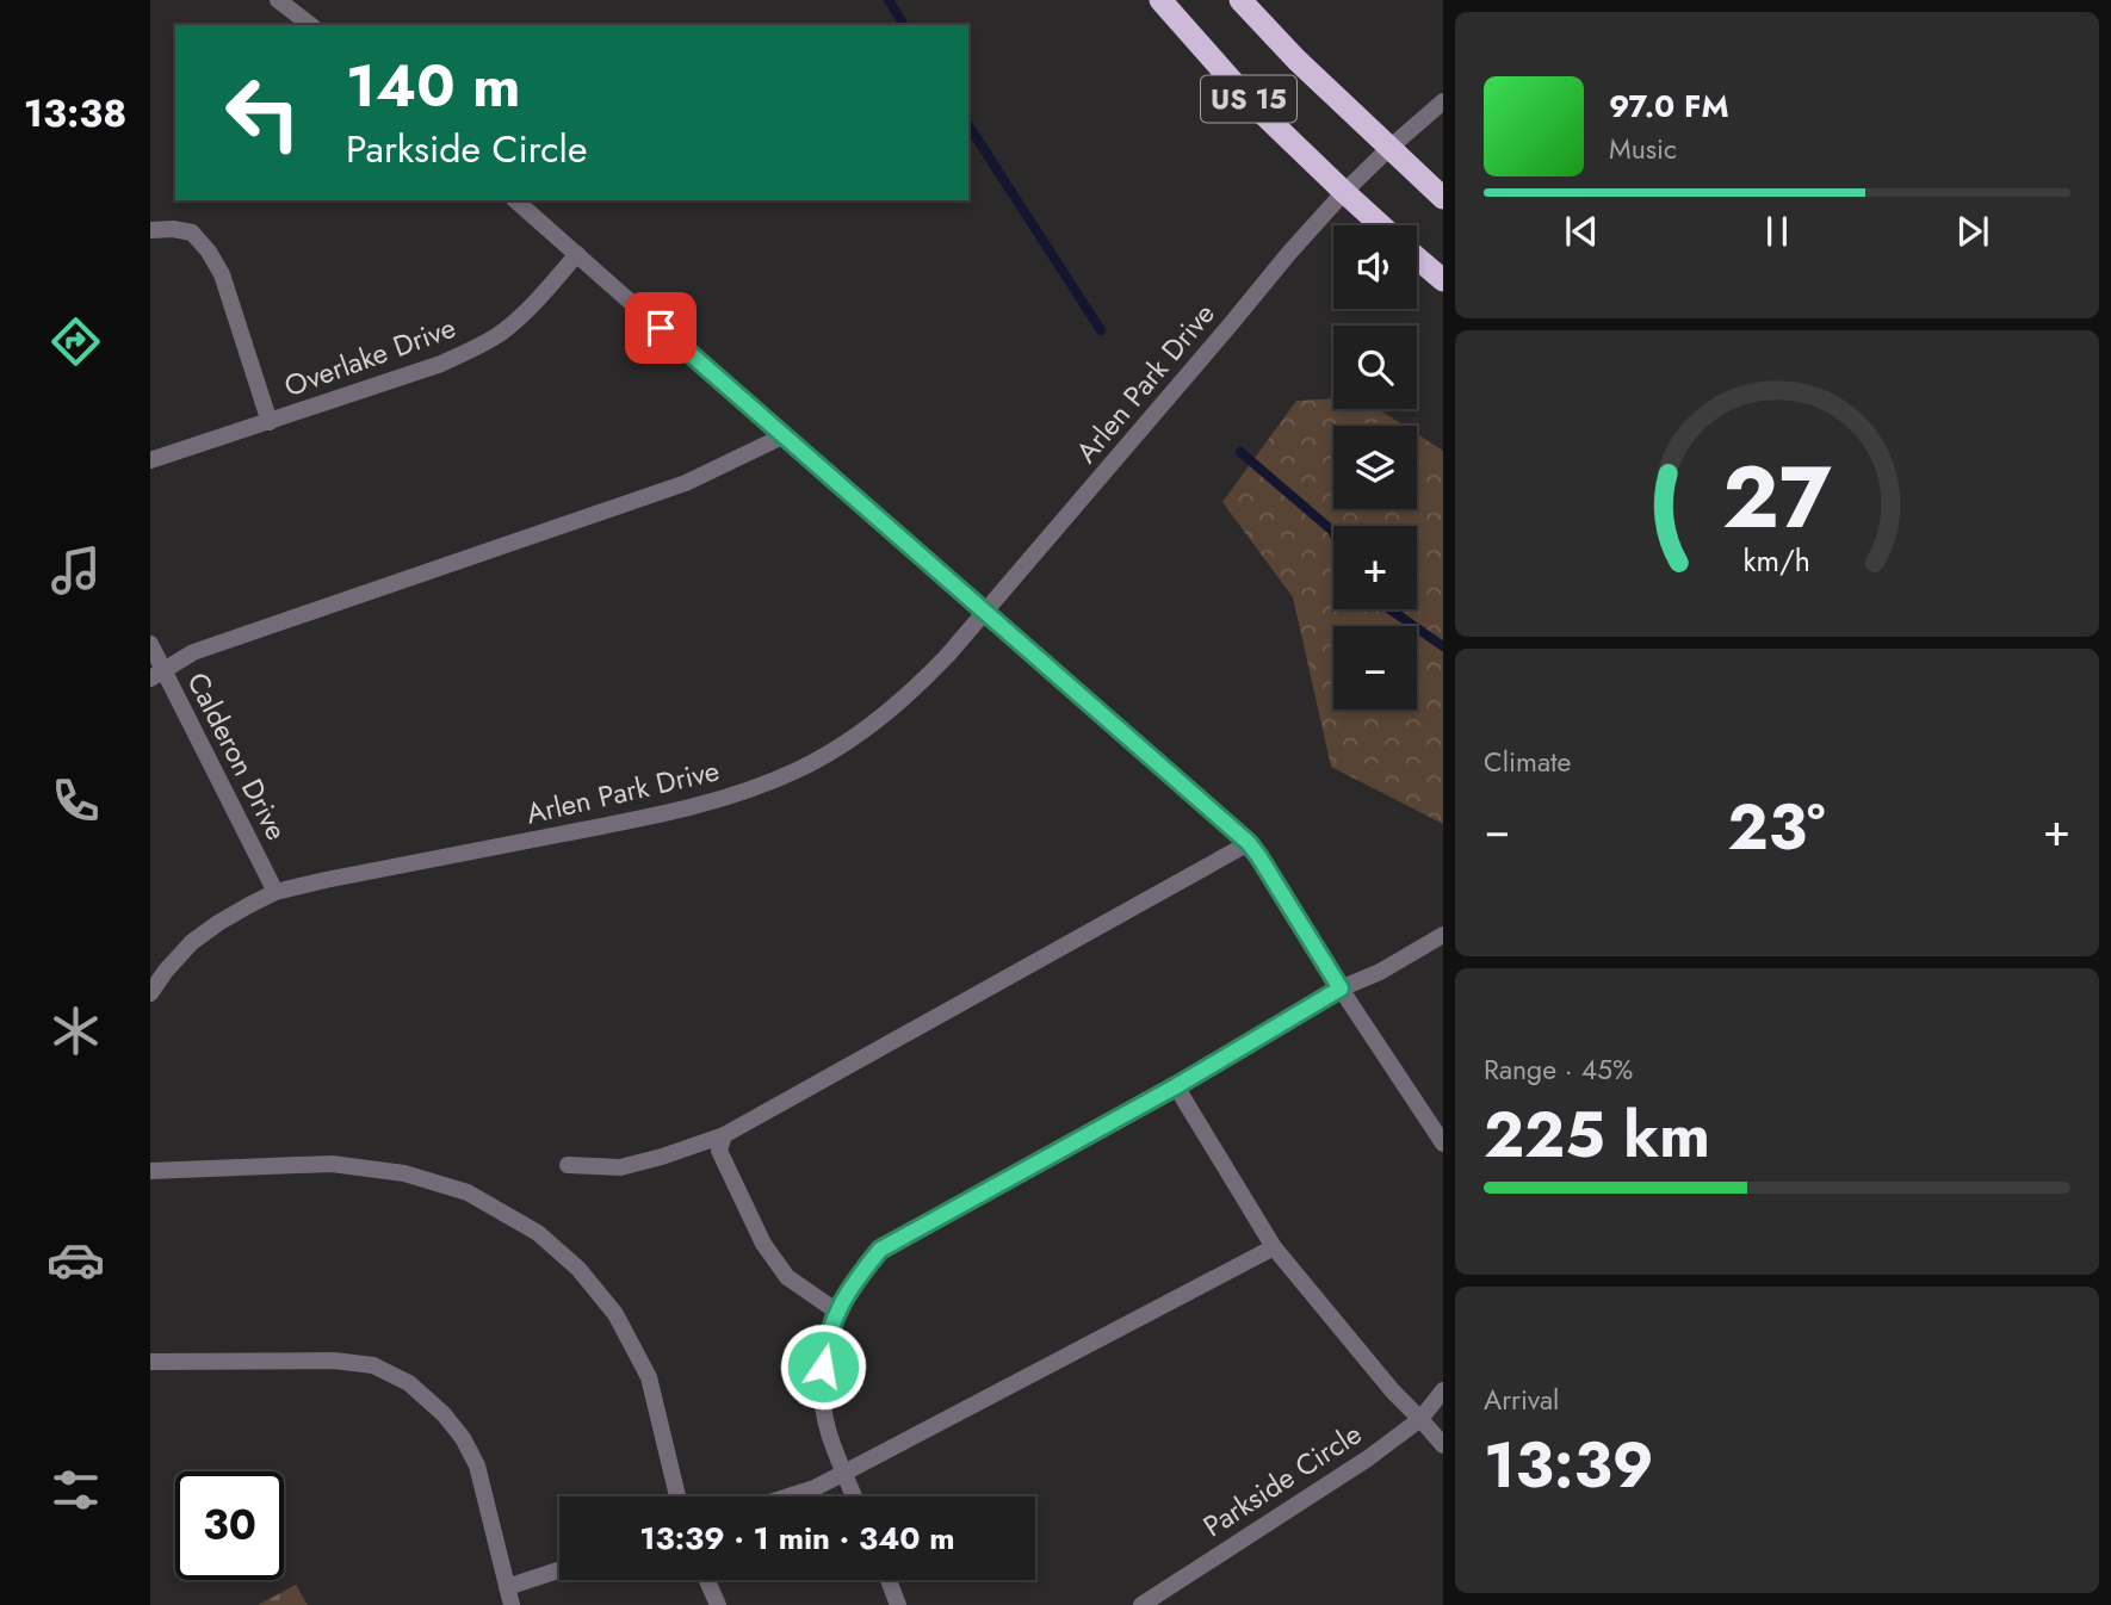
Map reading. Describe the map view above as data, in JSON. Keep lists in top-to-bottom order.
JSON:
{
  "streets": {
    "highway": ["US 15"],
    "street": [
      "Overlake Drive",
      "Arlen Park Drive",
      "Calderon Drive",
      "Parkside Circle"
    ]
  },
  "crossings": [
    ["US 15", "Arlen Park Drive"],
    ["Arlen Park Drive", "Calderon Drive"]
  ],
  "page": {
    "tabs": "13:38",
    "turn": ["140 m", "Parkside Circle"],
    "song": ["97.0 FM", "Music"],
    "map_buttons": ["+", "−"],
    "tile": [
      "Climate",
      ["Range · 45%", "225 km"],
      ["Arrival", "13:39"]
    ],
    "heat": ["−", "23°", "+"],
    "limit": "30",
    "trip": "13:39 · 1 min · 340 m",
    "gauge": ["27", "km/h"]
  }
}
